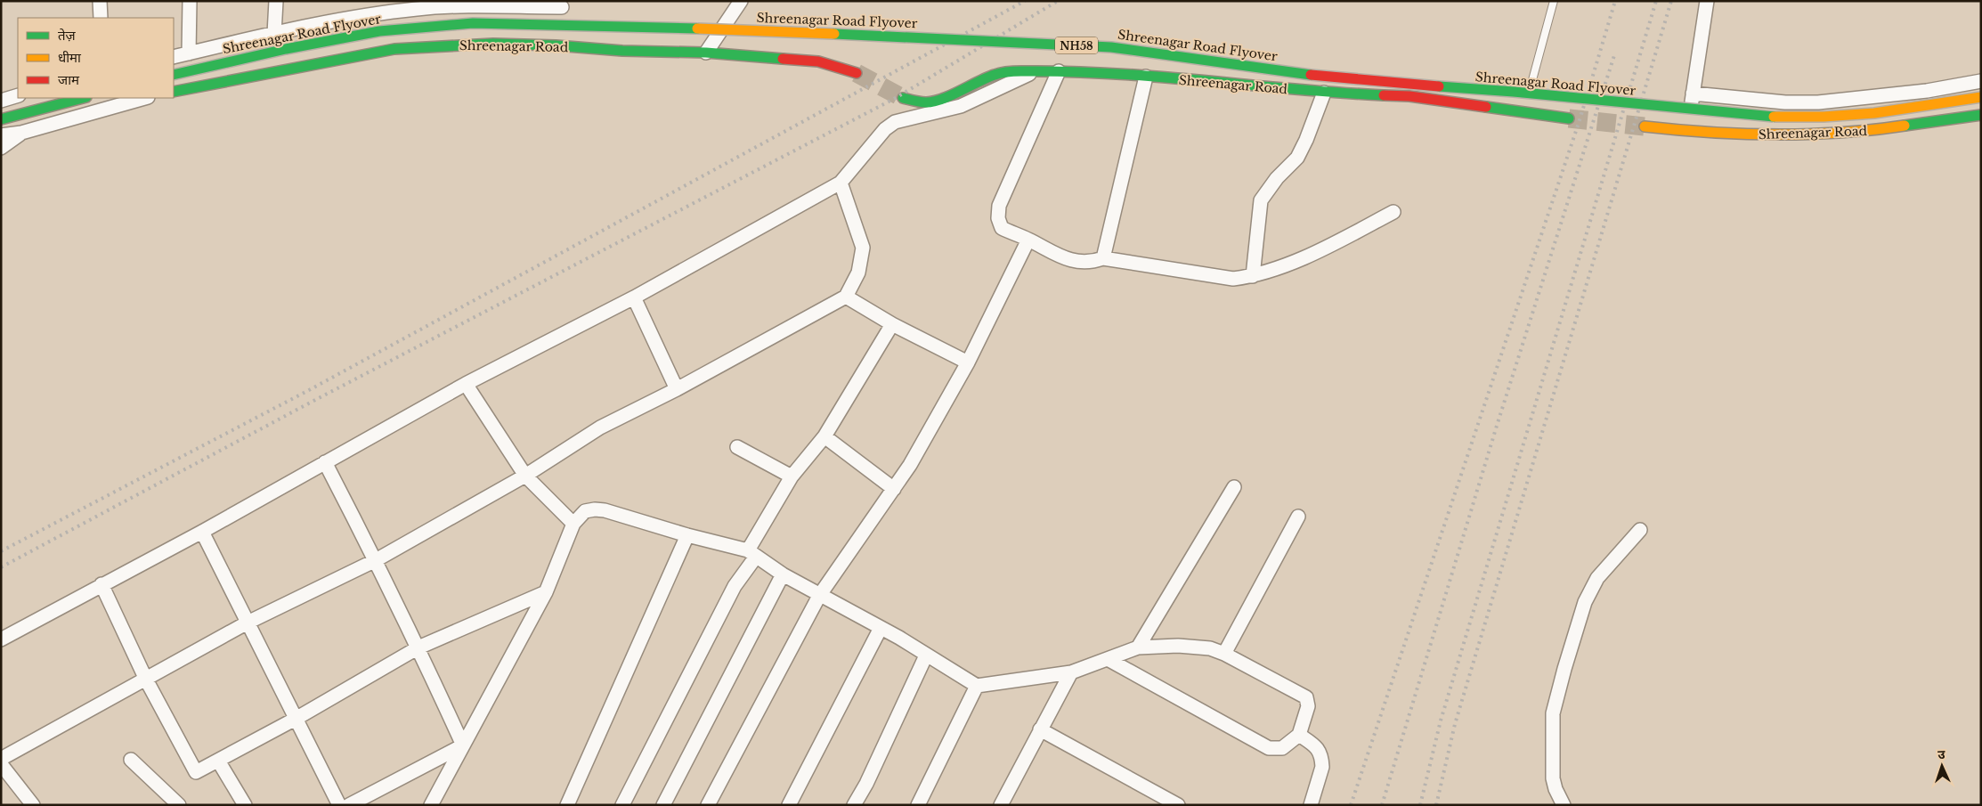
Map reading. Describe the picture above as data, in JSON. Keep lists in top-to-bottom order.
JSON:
{
  "streets": {
    "main road": ["Shreenagar Road Flyover", "NH58", "Shreenagar Road"]
  },
  "legend": ["तेज़", "धीमा", "जाम"],
  "north": "top"
}
